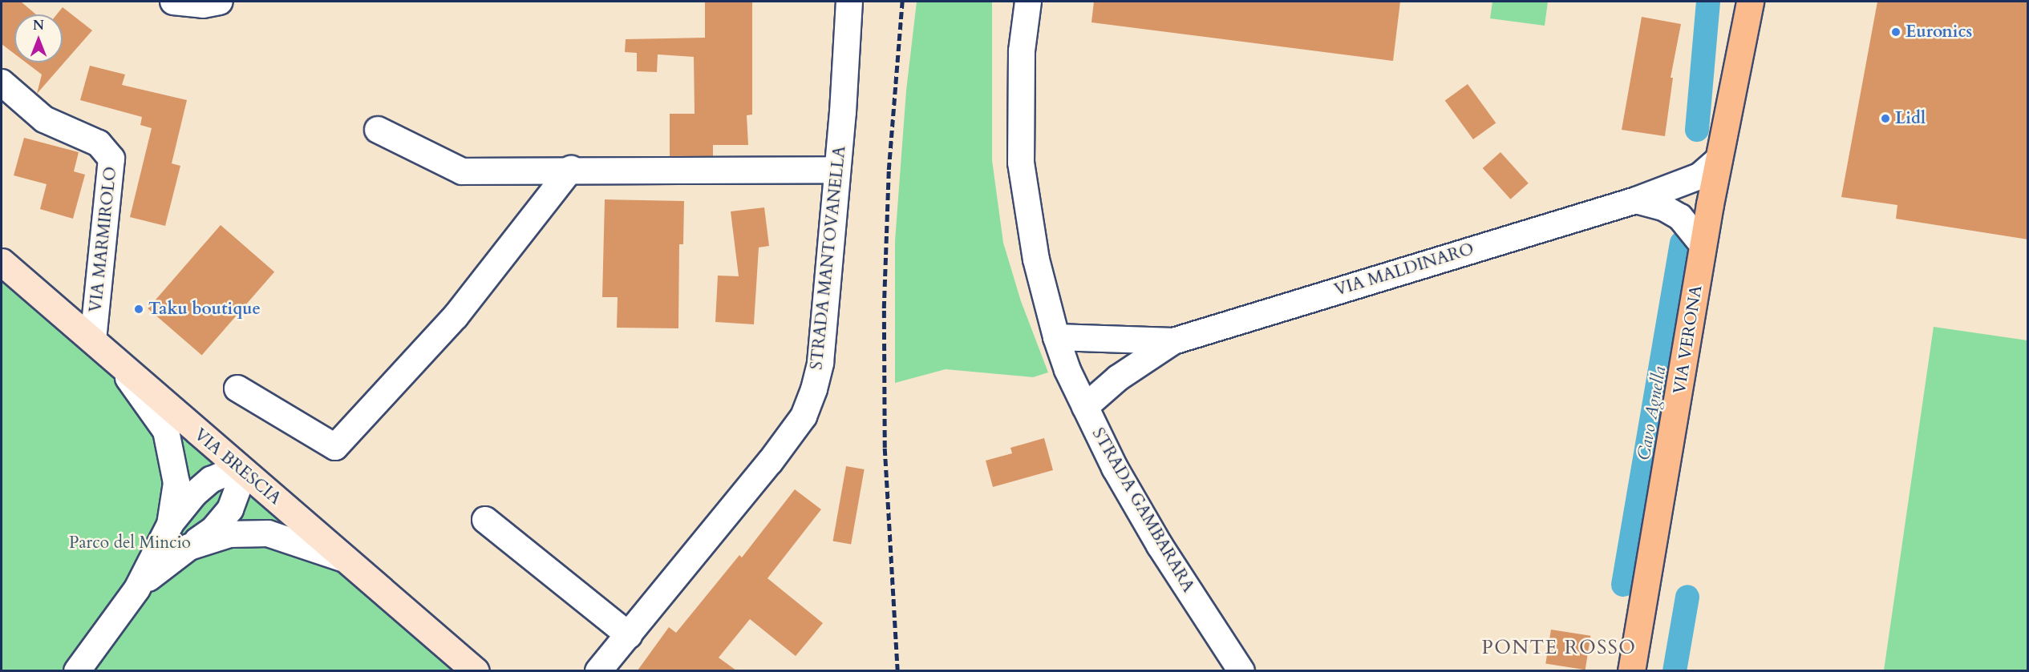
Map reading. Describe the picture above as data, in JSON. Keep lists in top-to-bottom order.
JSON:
{
  "streets": {
    "main road": ["VIA VERONA", "VIA BRESCIA"],
    "street": [
      "VIA MARMIROLO",
      "STRADA MANTOVANELLA",
      "VIA MALDINARO",
      "STRADA GAMBARARA"
    ]
  },
  "crossings": [
    ["VIA MARMIROLO", "VIA BRESCIA"],
    ["VIA MALDINARO", "VIA VERONA"],
    ["VIA MALDINARO", "STRADA GAMBARARA"]
  ],
  "districts": ["PONTE ROSSO"],
  "water": ["Cavo Agnella"],
  "parks": ["Parco del Mincio"],
  "places": ["Euronics", "Lidl", "Taku boutique"],
  "north": "top"
}
